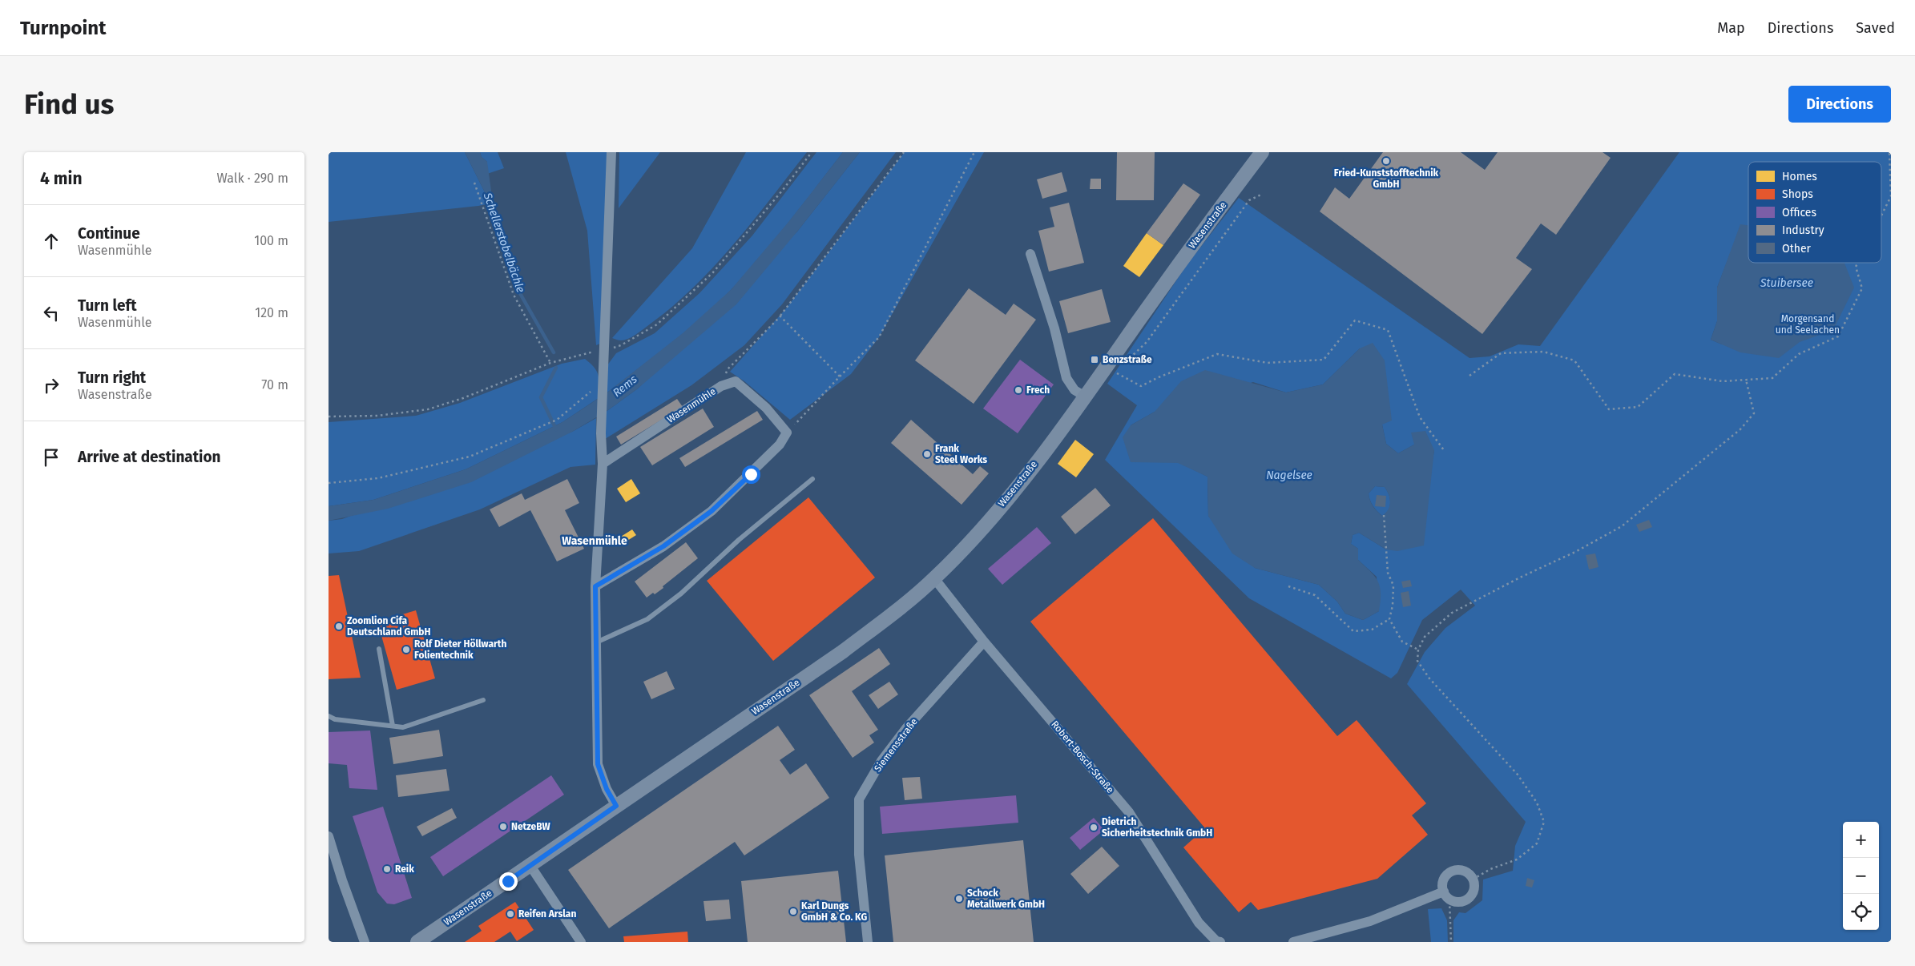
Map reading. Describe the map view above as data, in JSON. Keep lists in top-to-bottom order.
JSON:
{
  "streets": {
    "street": [
      "Wasenstraße",
      "Wasenmühle",
      "Siemensstraße",
      "Robert-Bosch-Straße"
    ]
  },
  "crossings": [
    ["Wasenstraße", "Robert-Bosch-Straße"],
    ["Siemensstraße", "Robert-Bosch-Straße"]
  ],
  "districts": ["Wasenmühle"],
  "water": [
    "Schellerstobelbächle",
    "Stuibersee",
    "Rems",
    "Nagelsee"
  ],
  "parks": ["Morgensand und Seelachen"],
  "places": {
    "other": [
      "Fried-Kunststofftechnik GmbH",
      "Frech",
      "Frank Steel Works",
      "Zoomlion Cifa Deutschland GmbH",
      "Rolf Dieter Höllwarth Folientechnik",
      "NetzeBW",
      "Dietrich Sicherheitstechnik GmbH",
      "Reik",
      "Schock Metallwerk GmbH",
      "Karl Dungs GmbH & Co. KG",
      "Reifen Arslan"
    ],
    "transit": ["Benzstraße"]
  },
  "legend": [
    "Homes",
    "Shops",
    "Offices",
    "Industry",
    "Other"
  ],
  "page": {
    "header": "Turnpoint",
    "nav": ["Map", "Directions", "Saved"],
    "buttons": "Directions",
    "title": "Find us",
    "heading": ["4 min", "Walk · 290 m"],
    "list": [
      ["Continue", "Wasenmühle", "100 m"],
      ["Turn left", "Wasenmühle", "120 m"],
      ["Turn right", "Wasenstraße", "70 m"],
      "Arrive at destination"
    ],
    "map_buttons": ["+", "−"]
  }
}
